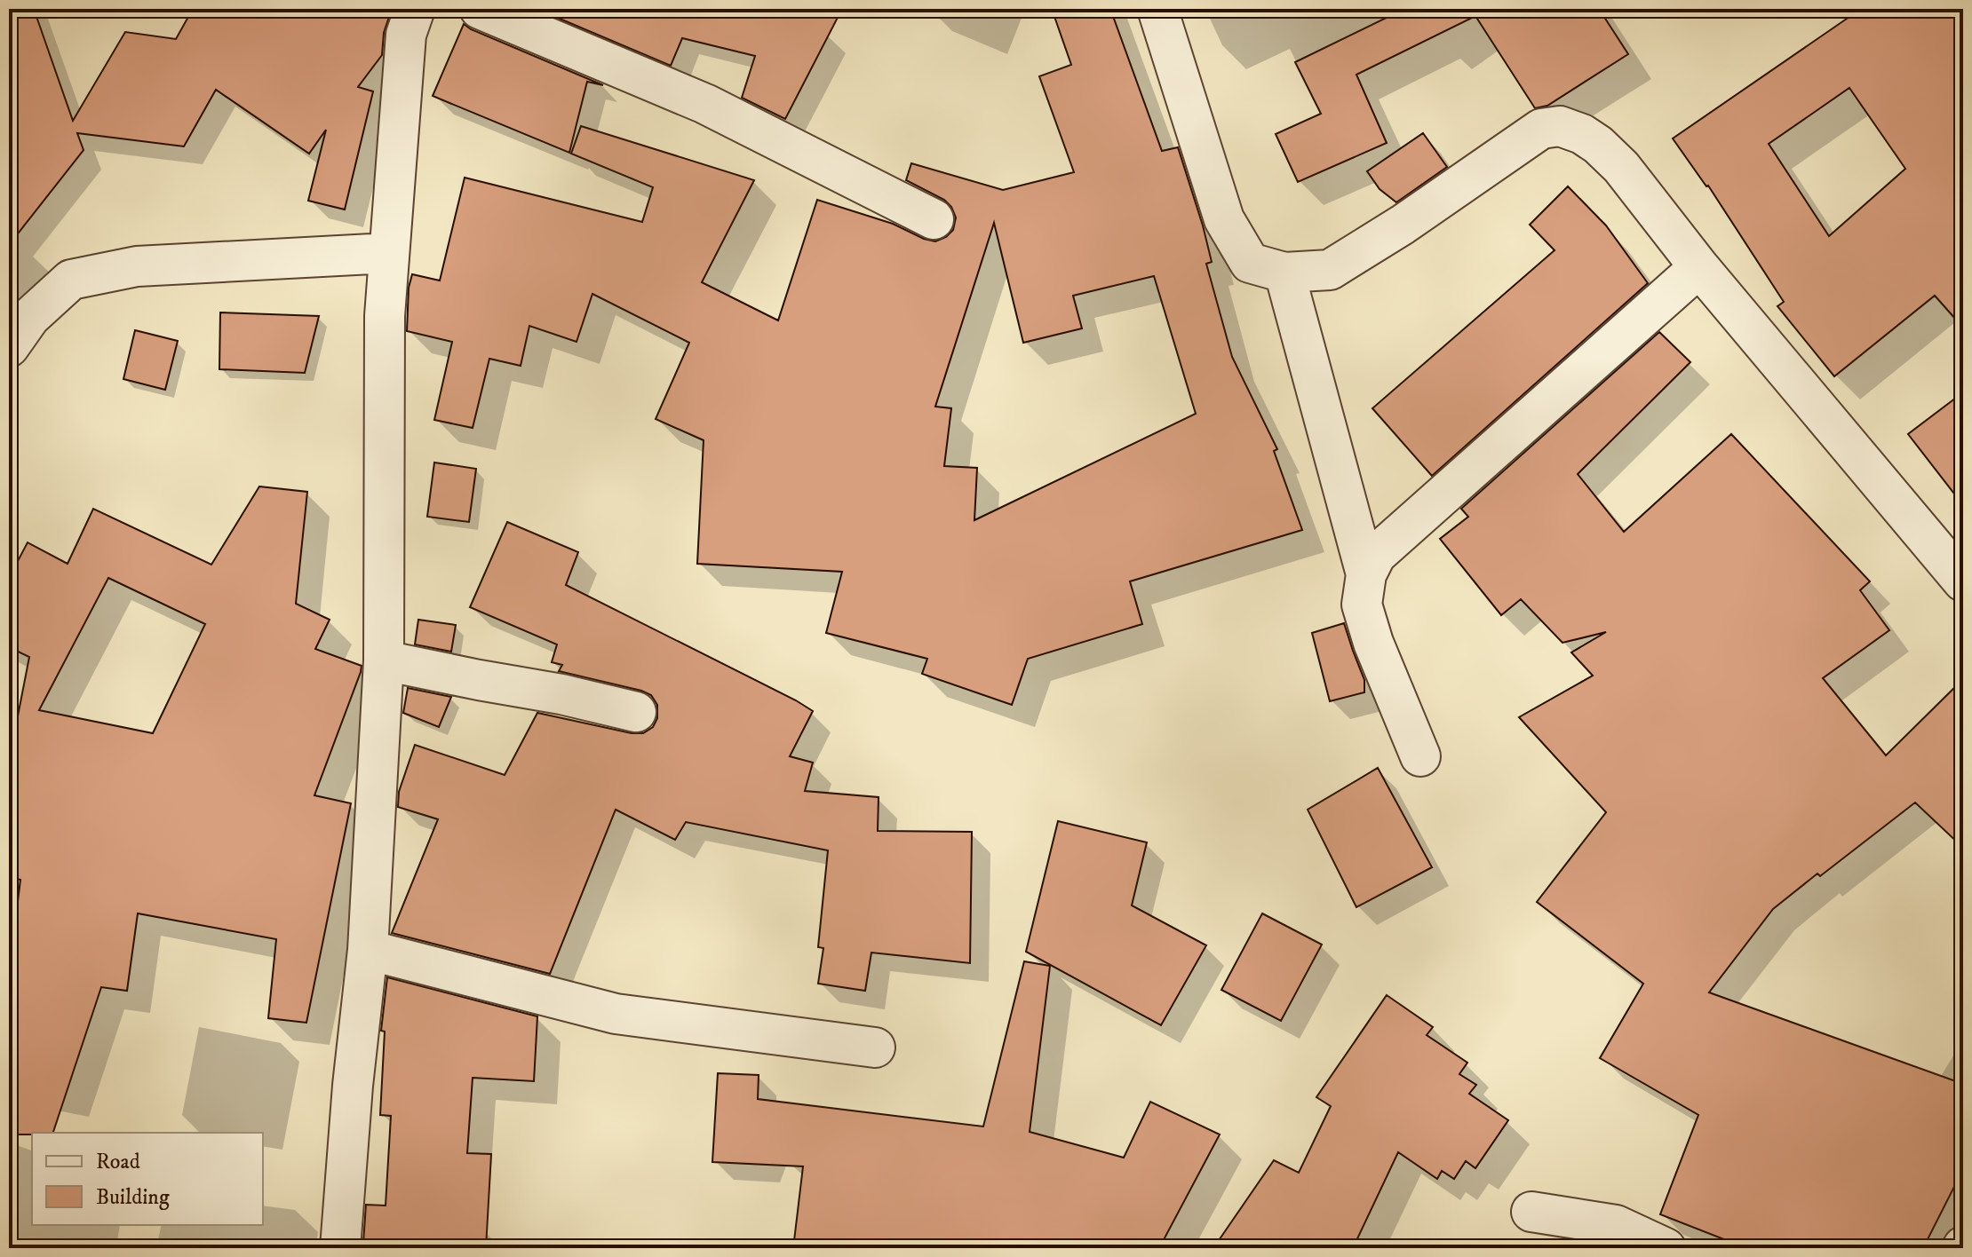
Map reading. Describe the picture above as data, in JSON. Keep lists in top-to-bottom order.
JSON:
{
  "legend": ["Road", "Building"]
}
